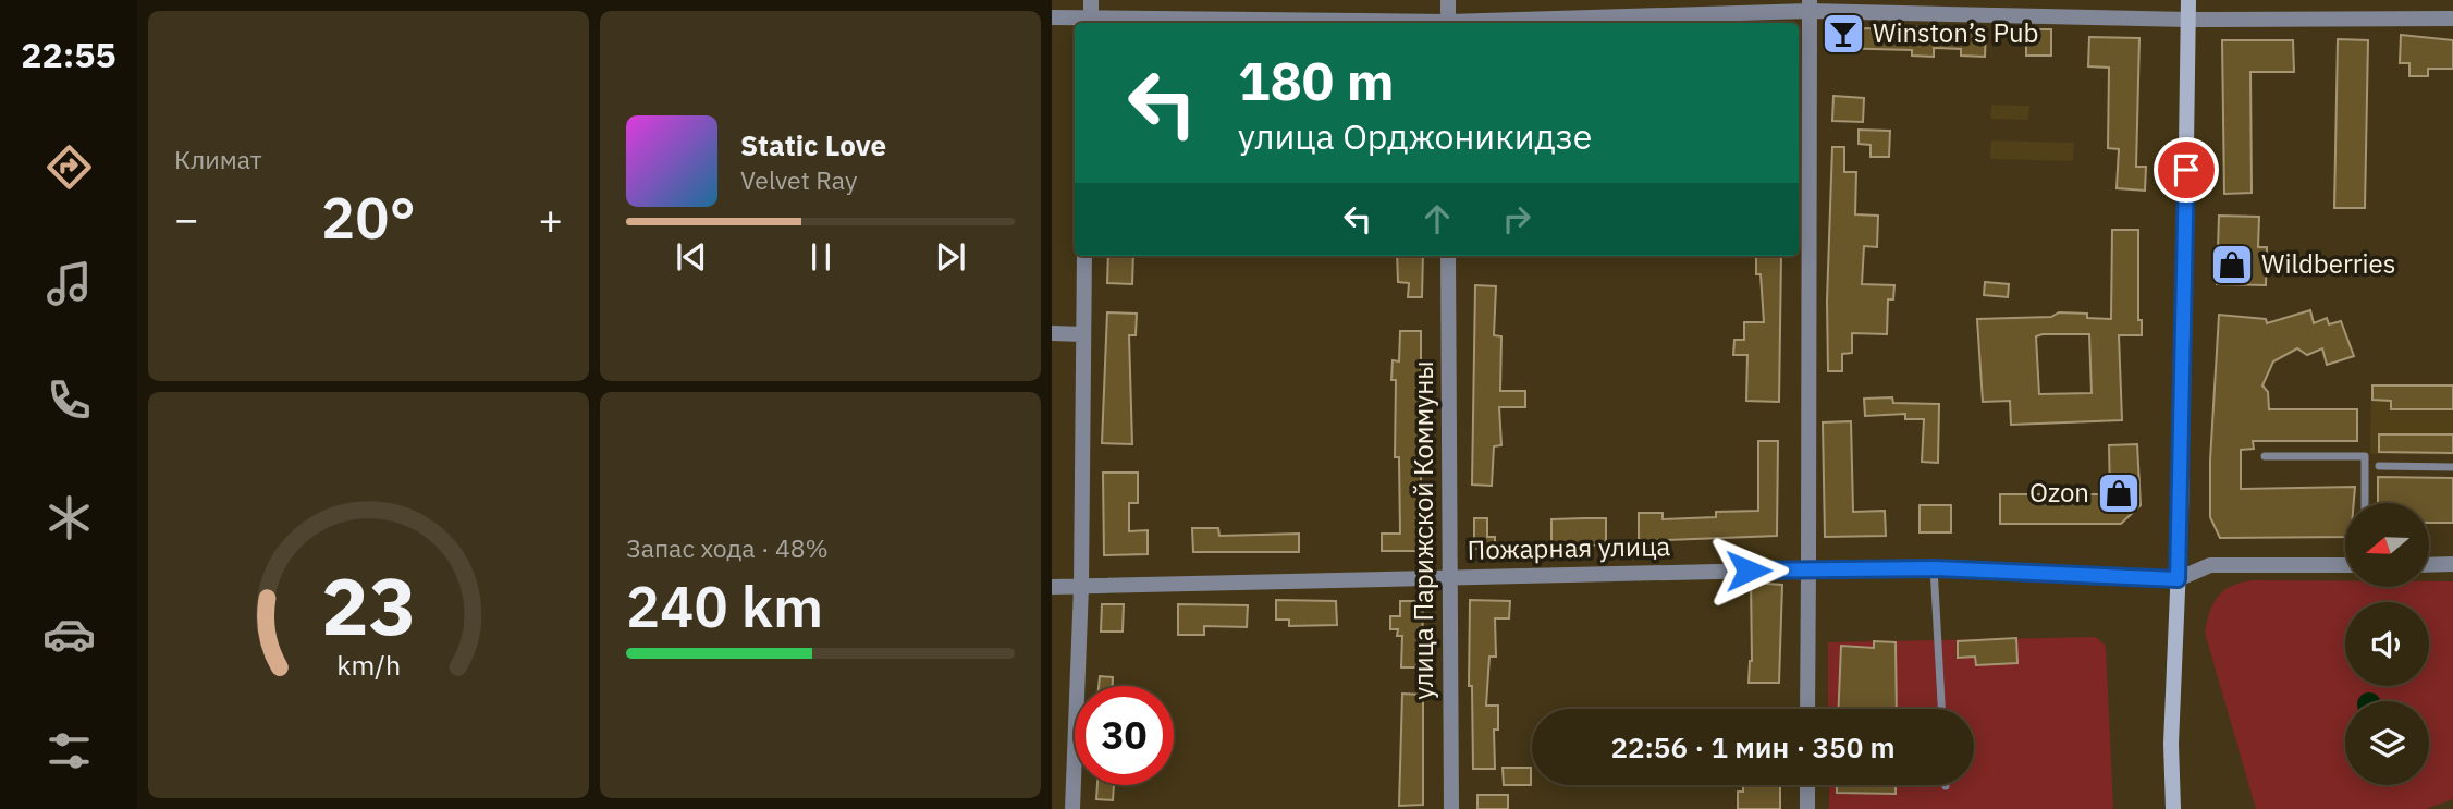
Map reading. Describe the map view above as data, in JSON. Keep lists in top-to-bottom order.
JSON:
{
  "streets": {
    "street": ["улица Парижской Коммуны", "Пожарная улица"]
  },
  "crossings": [
    ["улица Парижской Коммуны", "Пожарная улица"]
  ],
  "places": {
    "bar": ["Winston’s Pub"],
    "shop": ["Wildberries", "Ozon"]
  },
  "north": "left",
  "page": {
    "tabs": "22:55",
    "tile": [
      "Климат",
      ["Запас хода · 48%", "240 km"]
    ],
    "turn": ["180 m", "улица Орджоникидзе"],
    "song": ["Static Love", "Velvet Ray"],
    "heat": ["−", "20°", "+"],
    "limit": "30",
    "trip": "22:56 · 1 мин · 350 m",
    "gauge": ["23", "km/h"]
  }
}
